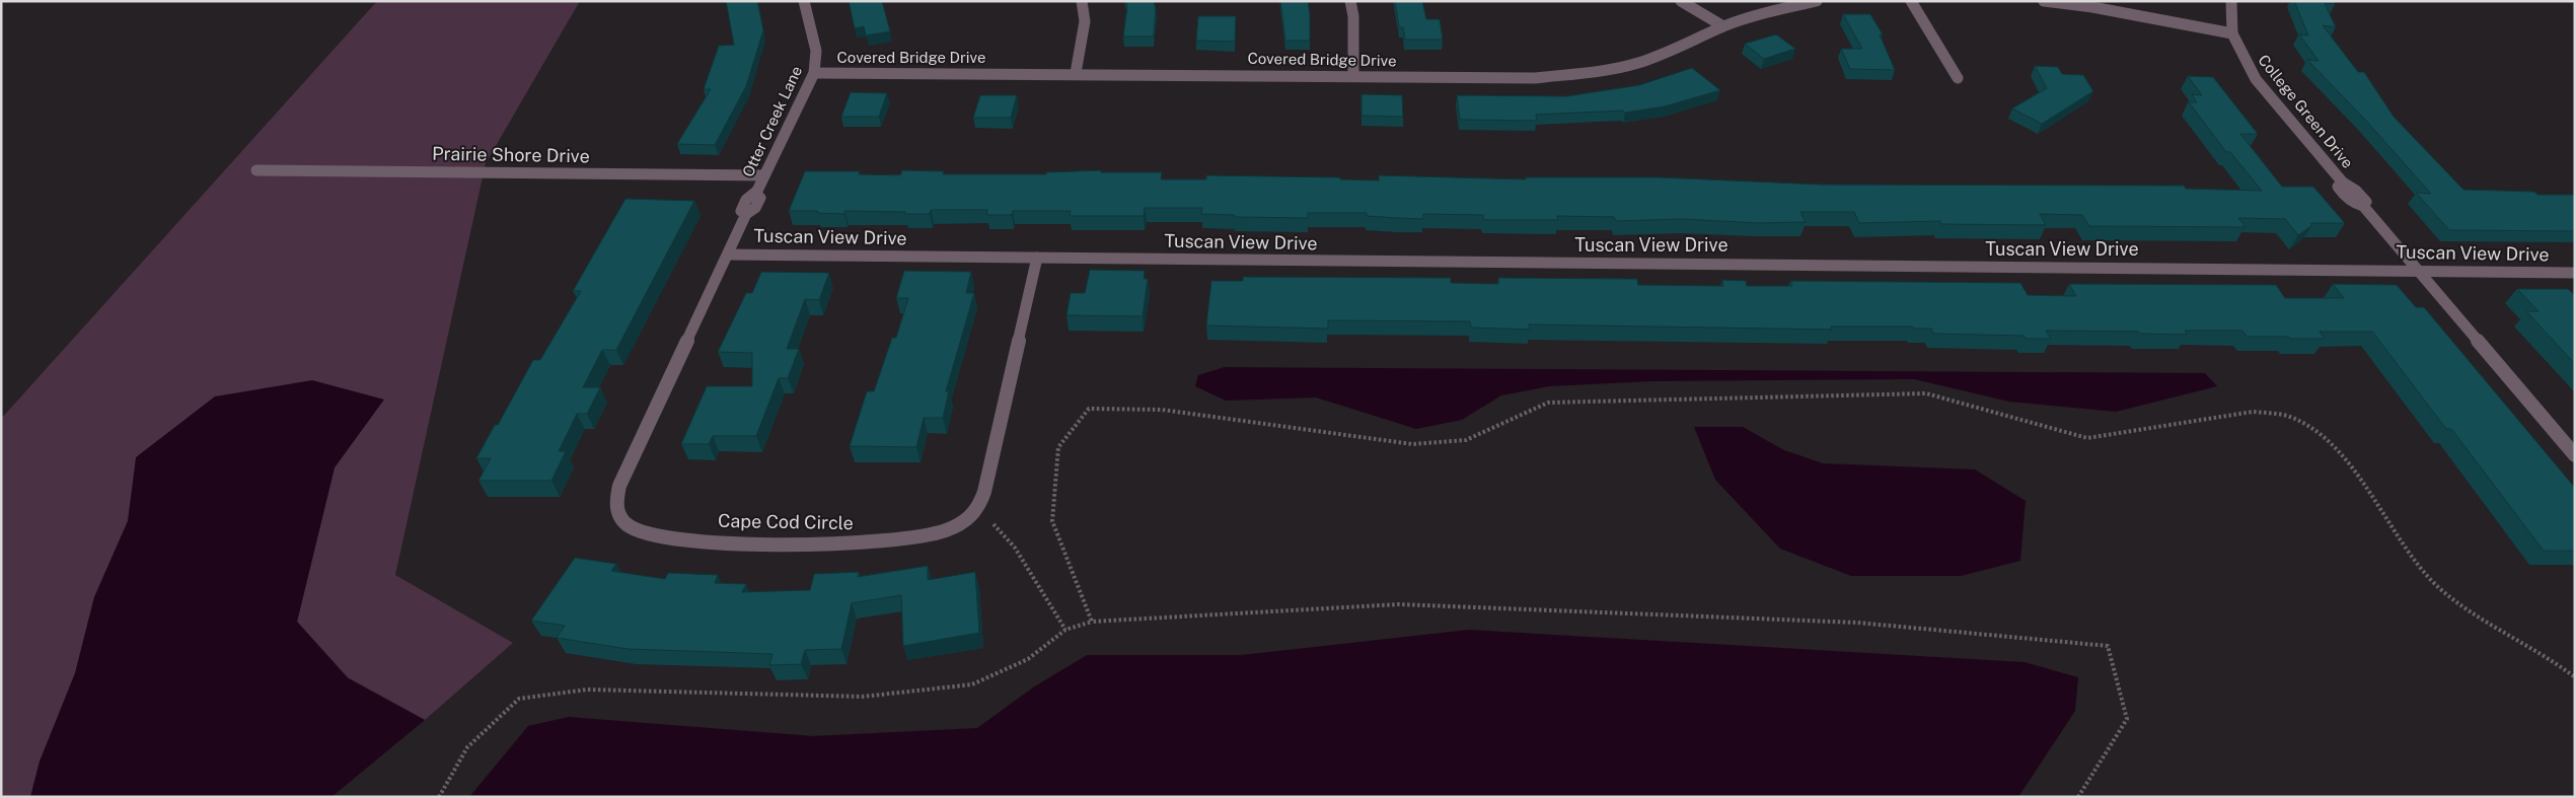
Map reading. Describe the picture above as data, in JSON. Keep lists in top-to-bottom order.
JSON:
{
  "streets": {
    "street": [
      "Covered Bridge Drive",
      "College Green Drive",
      "Otter Creek Lane",
      "Prairie Shore Drive",
      "Tuscan View Drive",
      "Cape Cod Circle"
    ]
  },
  "crossings": [
    ["Covered Bridge Drive", "Otter Creek Lane"],
    ["College Green Drive", "Tuscan View Drive"],
    ["Otter Creek Lane", "Prairie Shore Drive"],
    ["Otter Creek Lane", "Tuscan View Drive"],
    ["Otter Creek Lane", "Cape Cod Circle"],
    ["Tuscan View Drive", "Cape Cod Circle"]
  ]
}
